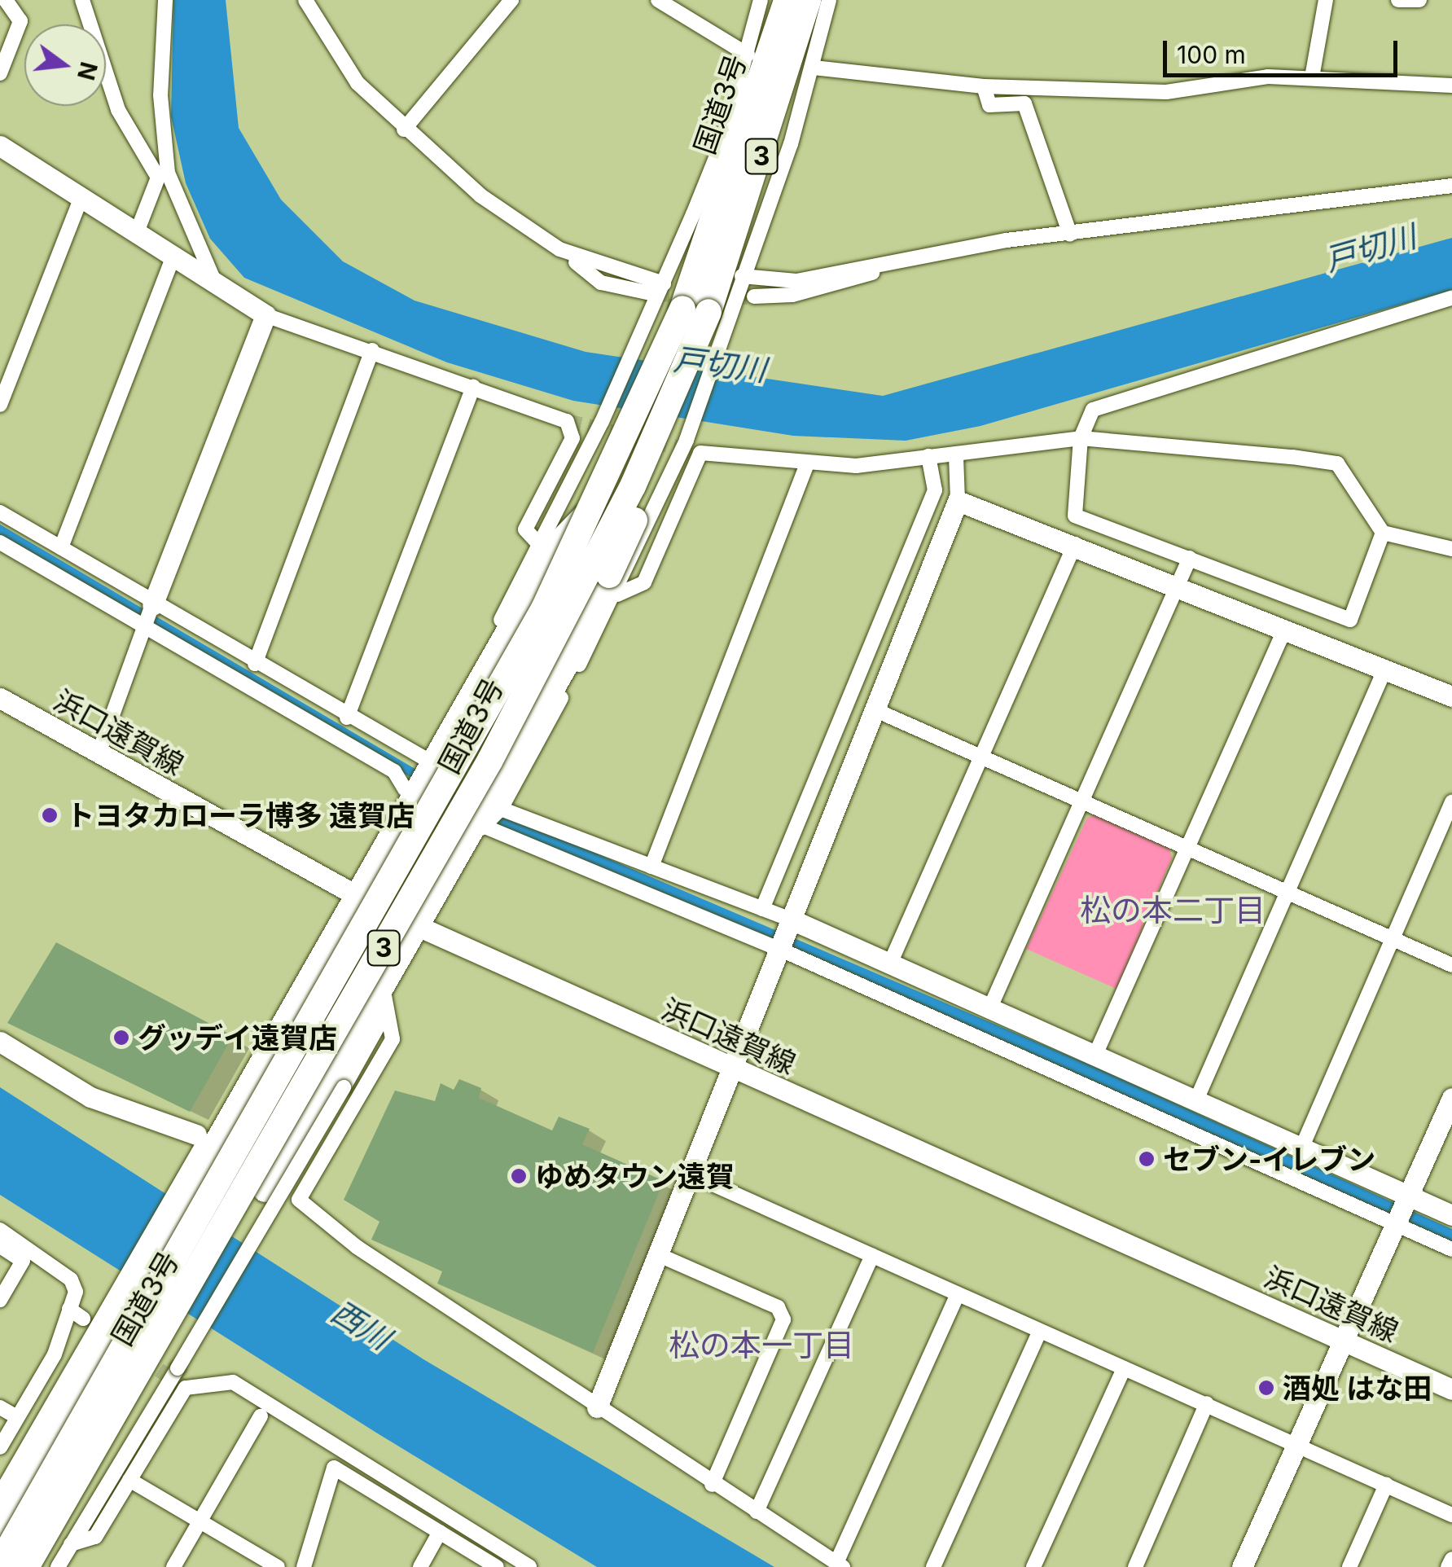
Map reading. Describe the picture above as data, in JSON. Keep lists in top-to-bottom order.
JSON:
{
  "streets": {
    "highway": ["国道3号", "3"],
    "street": ["浜口遠賀線"]
  },
  "crossings": [
    ["国道3号", "3"]
  ],
  "districts": ["松の本二丁目", "松の本一丁目"],
  "water": ["戸切川", "西川"],
  "places": [
    "トヨタカローラ博多 遠賀店",
    "グッデイ遠賀店",
    "セブン-イレブン",
    "ゆめタウン遠賀",
    "酒処 はな田"
  ],
  "scale_bar": "100 m",
  "north": "right"
}
